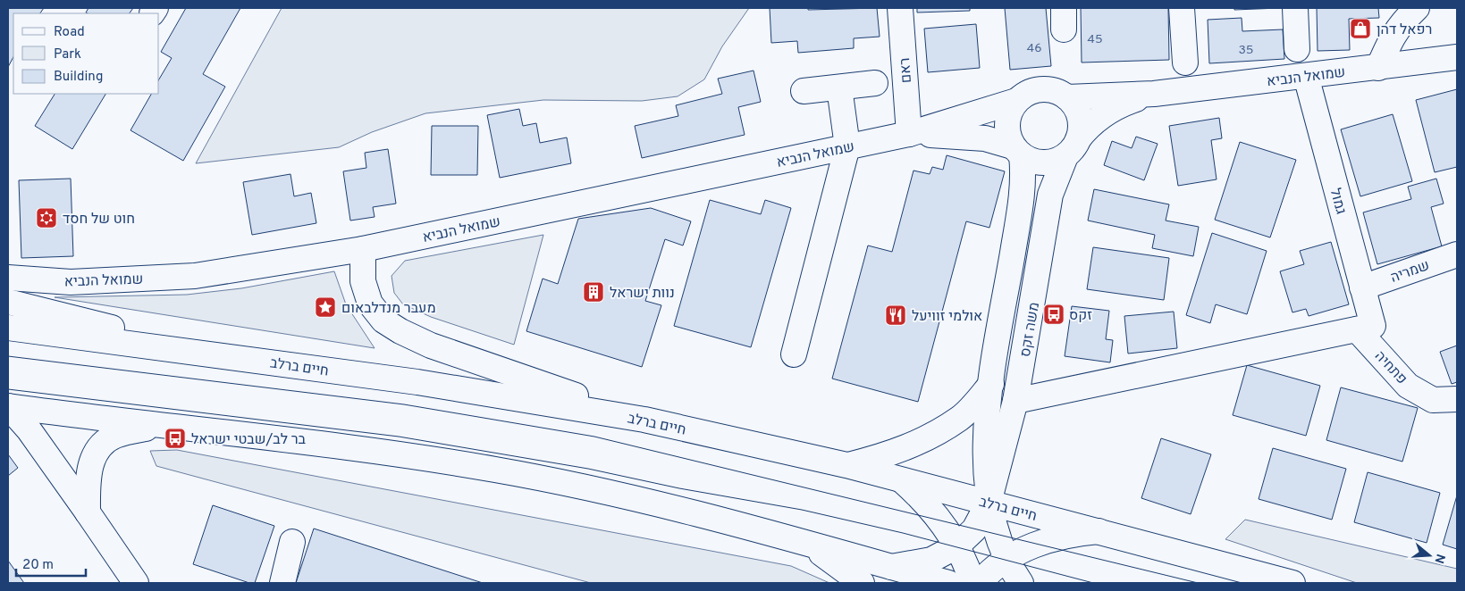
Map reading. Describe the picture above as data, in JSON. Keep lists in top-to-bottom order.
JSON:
{
  "streets": {
    "main road": [
      "ראם",
      "שמואל הנביא",
      "גמול",
      "שמריה",
      "משה זקס",
      "חיים ברלב",
      "פתחיה"
    ]
  },
  "crossings": [
    ["ראם", "שמואל הנביא"],
    ["שמואל הנביא", "גמול"],
    ["שמואל הנביא", "משה זקס"],
    ["גמול", "שמריה"],
    ["גמול", "פתחיה"],
    ["משה זקס", "חיים ברלב"]
  ],
  "places": {
    "shop": ["רפאל דהן"],
    "synagogue": ["חוט של חסד"],
    "building": ["נוות ישראל"],
    "place": ["מעבר מנדלבאום"],
    "bus stop": ["זקס", "בר לב/שבטי ישראל"],
    "restaurant": ["אולמי זוויעל"]
  },
  "house_numbers": ["45", "46", "35"],
  "legend": ["Road", "Park", "Building"],
  "scale_bar": "20 m",
  "north": "right"
}
